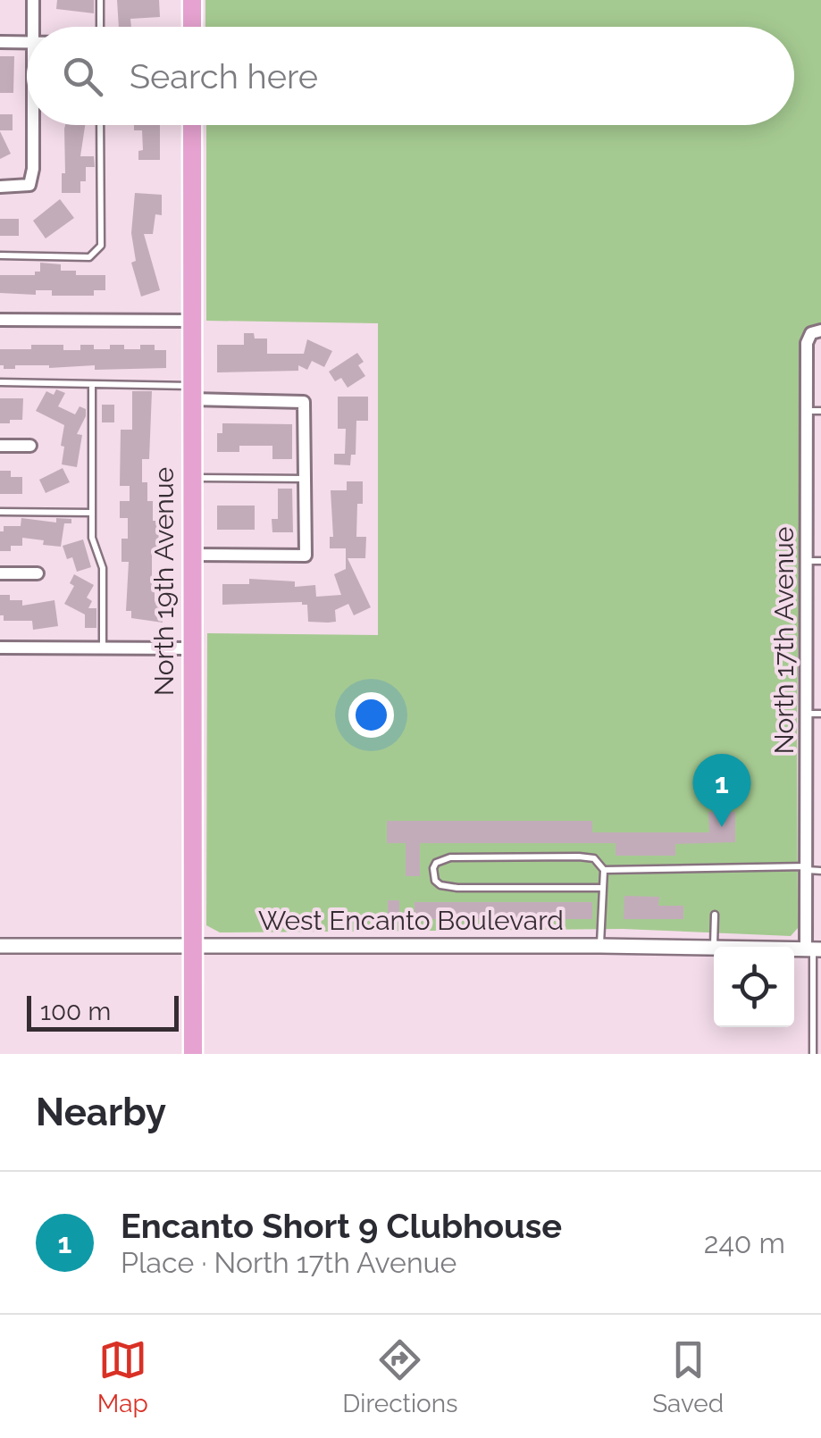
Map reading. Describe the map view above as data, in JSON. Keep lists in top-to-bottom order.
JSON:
{
  "streets": {
    "main road": ["North 19th Avenue"],
    "street": ["North 17th Avenue", "West Encanto Boulevard"]
  },
  "crossings": [
    ["North 19th Avenue", "West Encanto Boulevard"]
  ],
  "scale_bar": "100 m",
  "page": {
    "search": "Search here",
    "pins": "1",
    "scale": "100 m",
    "heading": "Nearby",
    "list": [
      {
        "mark": "1",
        "name": "Encanto Short 9 Clubhouse",
        "note": "Place · North 17th Avenue",
        "value": "240 m"
      }
    ],
    "nav": ["Map", "Directions", "Saved"]
  }
}
